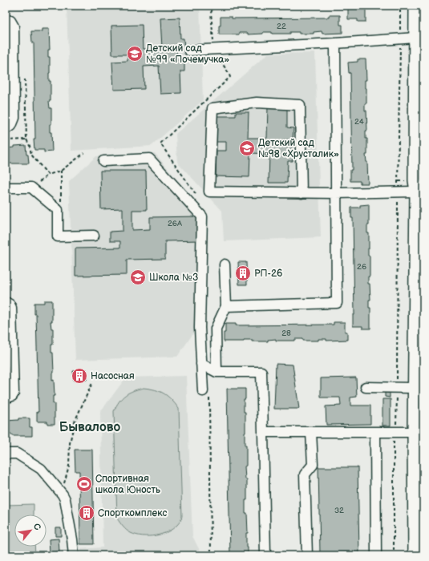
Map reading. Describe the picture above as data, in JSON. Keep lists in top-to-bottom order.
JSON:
{
  "districts": ["Бывалово"],
  "places": {
    "school or university": ["Детский сад №99 «Почемучка»", "Детский сад №98 «Хрусталик»", "Школа №3"],
    "building": ["РП-26", "Насосная", "Спорткомплекс"],
    "sports": ["Спортивная школа Юность"]
  },
  "house_numbers": [
    "22",
    "24",
    "26А",
    "26",
    "28",
    "32"
  ],
  "north": "top right"
}
